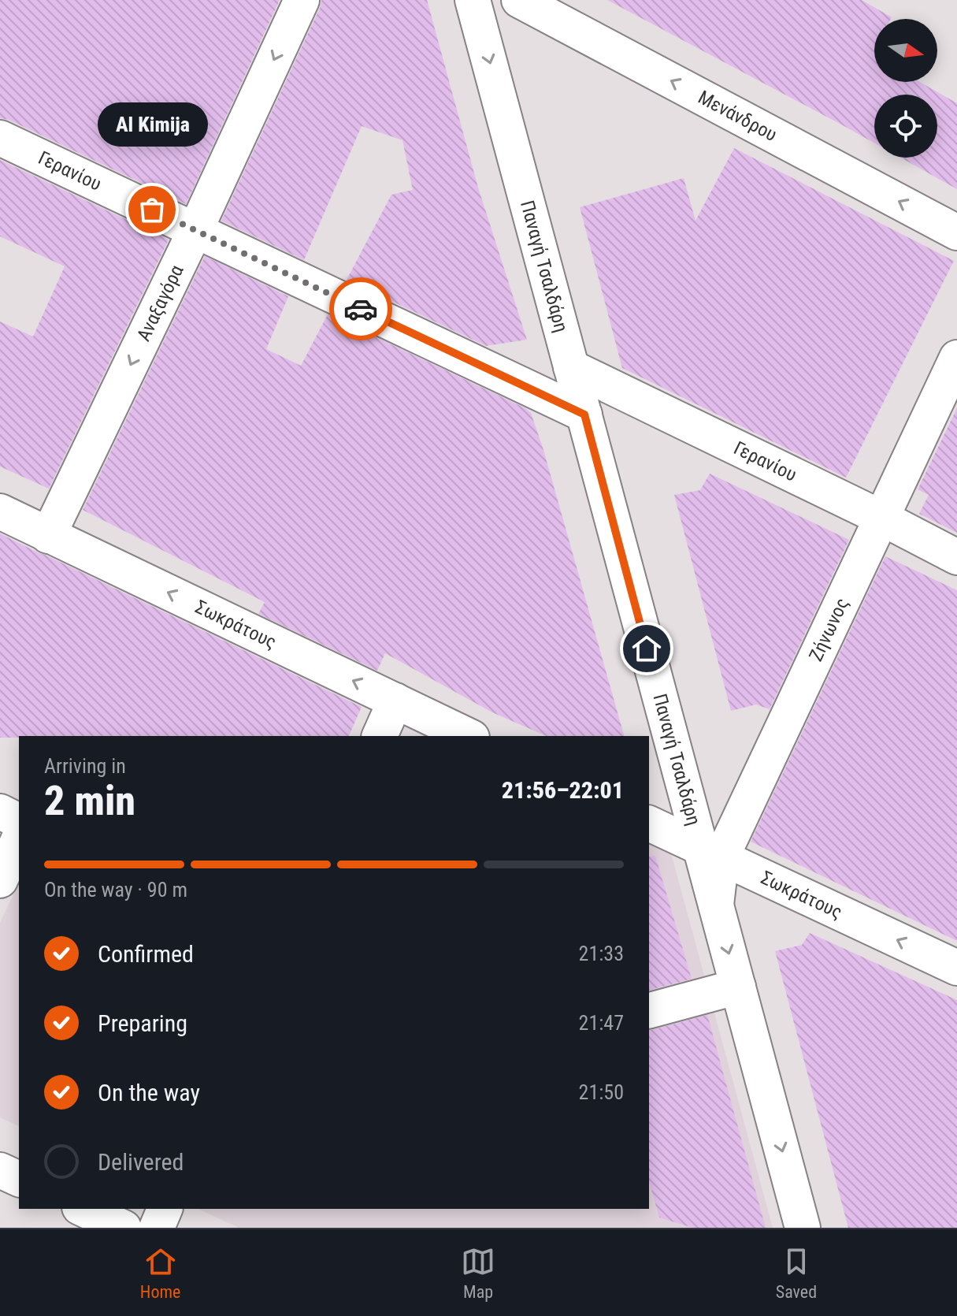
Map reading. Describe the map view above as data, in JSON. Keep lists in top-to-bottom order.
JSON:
{
  "streets": {
    "street": [
      "Μενάνδρου",
      "Γερανίου",
      "Παναγή Τσαλδάρη",
      "Αναξαγόρα",
      "Σωκράτους",
      "Ζήνωνος"
    ]
  },
  "crossings": [
    ["Γερανίου", "Παναγή Τσαλδάρη"],
    ["Γερανίου", "Αναξαγόρα"],
    ["Γερανίου", "Ζήνωνος"],
    ["Παναγή Τσαλδάρη", "Σωκράτους"],
    ["Παναγή Τσαλδάρη", "Ζήνωνος"],
    ["Αναξαγόρα", "Σωκράτους"],
    ["Σωκράτους", "Ζήνωνος"]
  ],
  "one_way": [
    "Μενάνδρου",
    "Παναγή Τσαλδάρη",
    "Αναξαγόρα",
    "Σωκράτους"
  ],
  "places": ["Al Kimija"],
  "north": "right",
  "page": {
    "bubble": "Al Kimija",
    "heading": ["2 min", "Arriving in", "21:56–22:01"],
    "bar": "On the way · 90 m",
    "list": [
      ["Confirmed", "21:33"],
      ["Preparing", "21:47"],
      ["On the way", "21:50"],
      "Delivered"
    ],
    "tabs": ["Home", "Map", "Saved"]
  }
}
